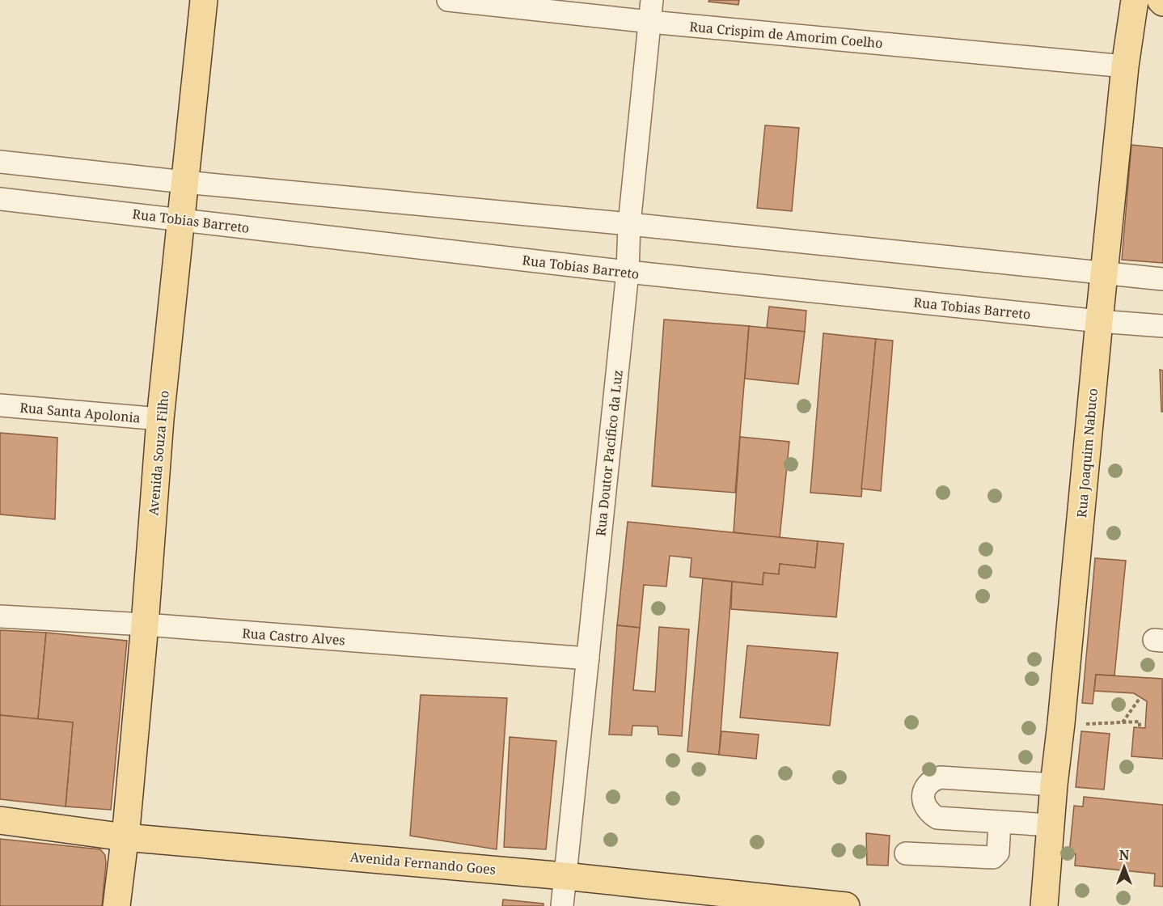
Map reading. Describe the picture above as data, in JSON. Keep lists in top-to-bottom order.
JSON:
{
  "streets": {
    "main road": ["Avenida Souza Filho", "Rua Joaquim Nabuco", "Avenida Fernando Goes"],
    "street": [
      "Rua Crispim de Amorim Coelho",
      "Rua Tobias Barreto",
      "Rua Santa Apolonia",
      "Rua Doutor Pacífico da Luz",
      "Rua Castro Alves"
    ]
  },
  "crossings": [
    ["Rua Crispim de Amorim Coelho", "Rua Doutor Pacífico da Luz"],
    ["Rua Crispim de Amorim Coelho", "Rua Joaquim Nabuco"],
    ["Rua Tobias Barreto", "Avenida Souza Filho"],
    ["Rua Tobias Barreto", "Rua Doutor Pacífico da Luz"],
    ["Rua Tobias Barreto", "Rua Joaquim Nabuco"],
    ["Rua Santa Apolonia", "Avenida Souza Filho"],
    ["Avenida Souza Filho", "Rua Castro Alves"],
    ["Avenida Souza Filho", "Avenida Fernando Goes"],
    ["Rua Doutor Pacífico da Luz", "Rua Castro Alves"],
    ["Rua Doutor Pacífico da Luz", "Avenida Fernando Goes"]
  ],
  "north": "top"
}
